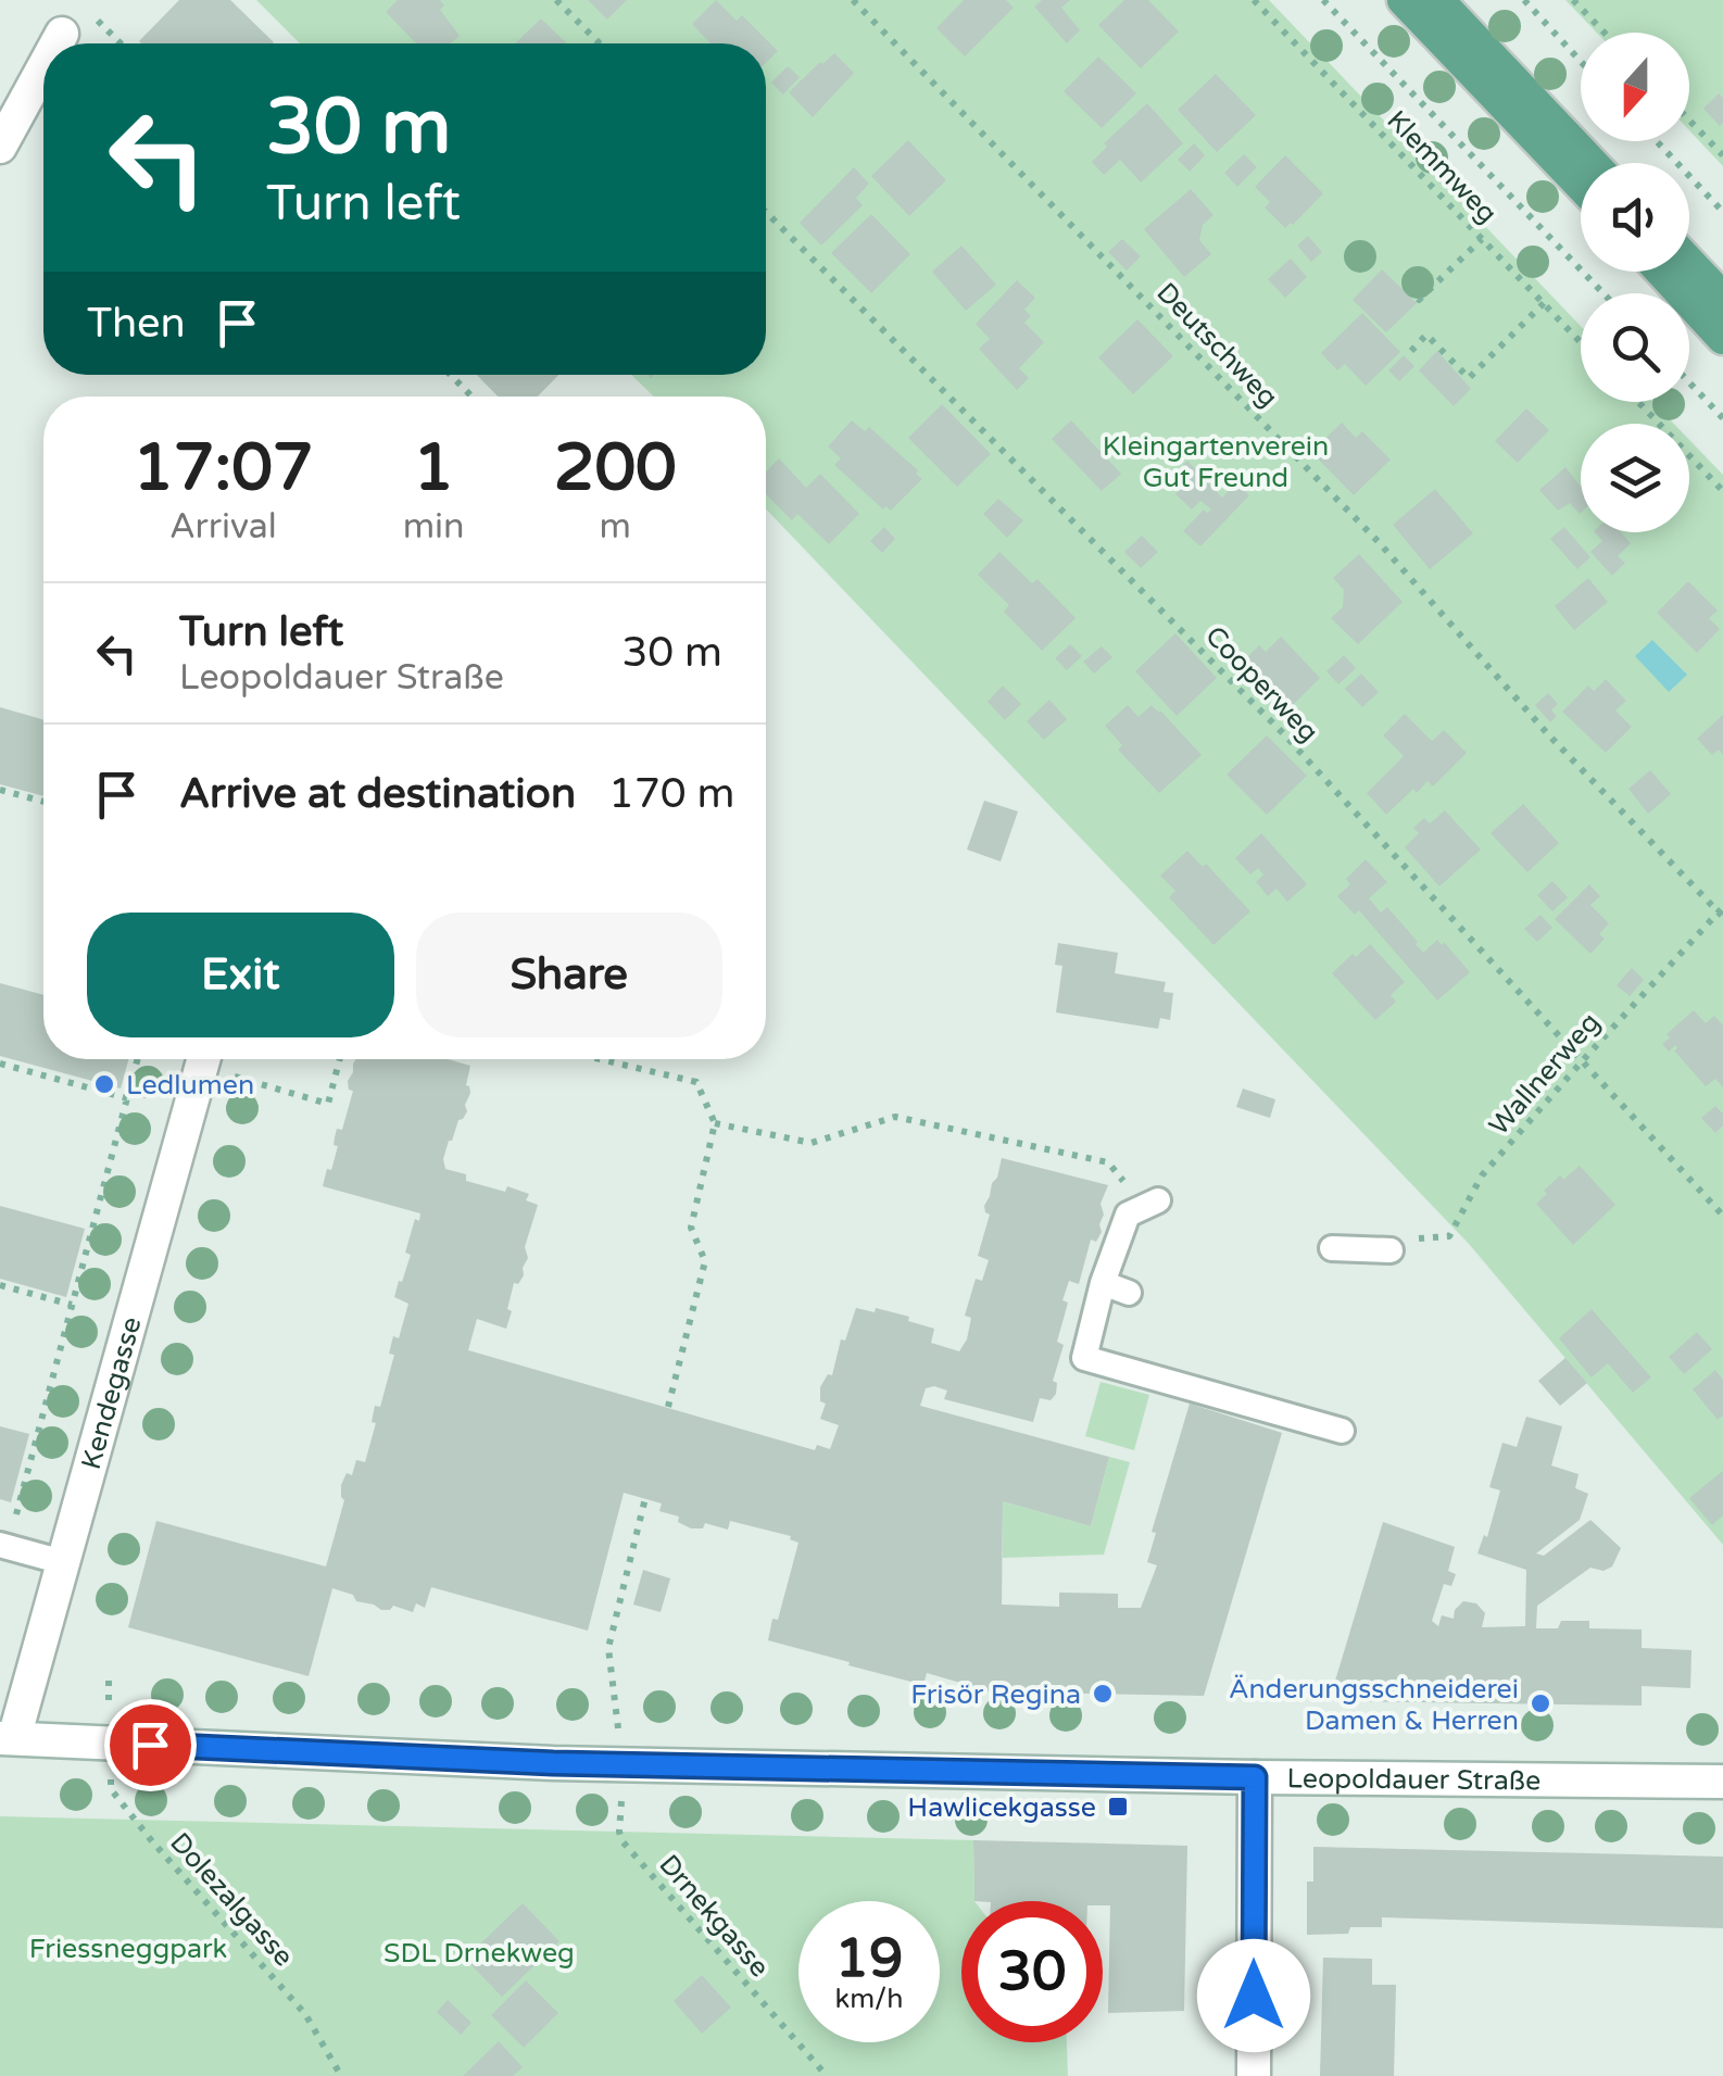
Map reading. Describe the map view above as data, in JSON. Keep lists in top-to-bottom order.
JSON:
{
  "streets": {
    "main road": ["Kendegasse", "Leopoldauer Straße"],
    "path": [
      "Klemmweg",
      "Deutschweg",
      "Cooperweg",
      "Wallnerweg",
      "Dolezalgasse",
      "Drnekgasse"
    ]
  },
  "crossings": [
    ["Deutschweg", "Wallnerweg"],
    ["Cooperweg", "Wallnerweg"],
    ["Kendegasse", "Leopoldauer Straße"],
    ["Leopoldauer Straße", "Dolezalgasse"],
    ["Leopoldauer Straße", "Drnekgasse"]
  ],
  "parks": ["Kleingartenverein Gut Freund", "Friessneggpark", "SDL Drnekweg"],
  "places": {
    "other": ["Ledlumen", "Frisör Regina", "Änderungsschneiderei Damen & Herren"],
    "transit": ["Hawlicekgasse"]
  },
  "north": "bottom",
  "page": {
    "turn": ["30 m", "Turn left"],
    "then": "Then",
    "eta": [
      "17:07",
      "Arrival",
      "1",
      "min",
      "200",
      "m"
    ],
    "list": [
      {
        "name": "Turn left",
        "note": "Leopoldauer Straße",
        "value": "30 m"
      },
      {
        "name": "Arrive at destination",
        "value": "170 m"
      }
    ],
    "buttons": ["Exit", "Share"],
    "speed": "19 km/h",
    "limit": "30"
  }
}
